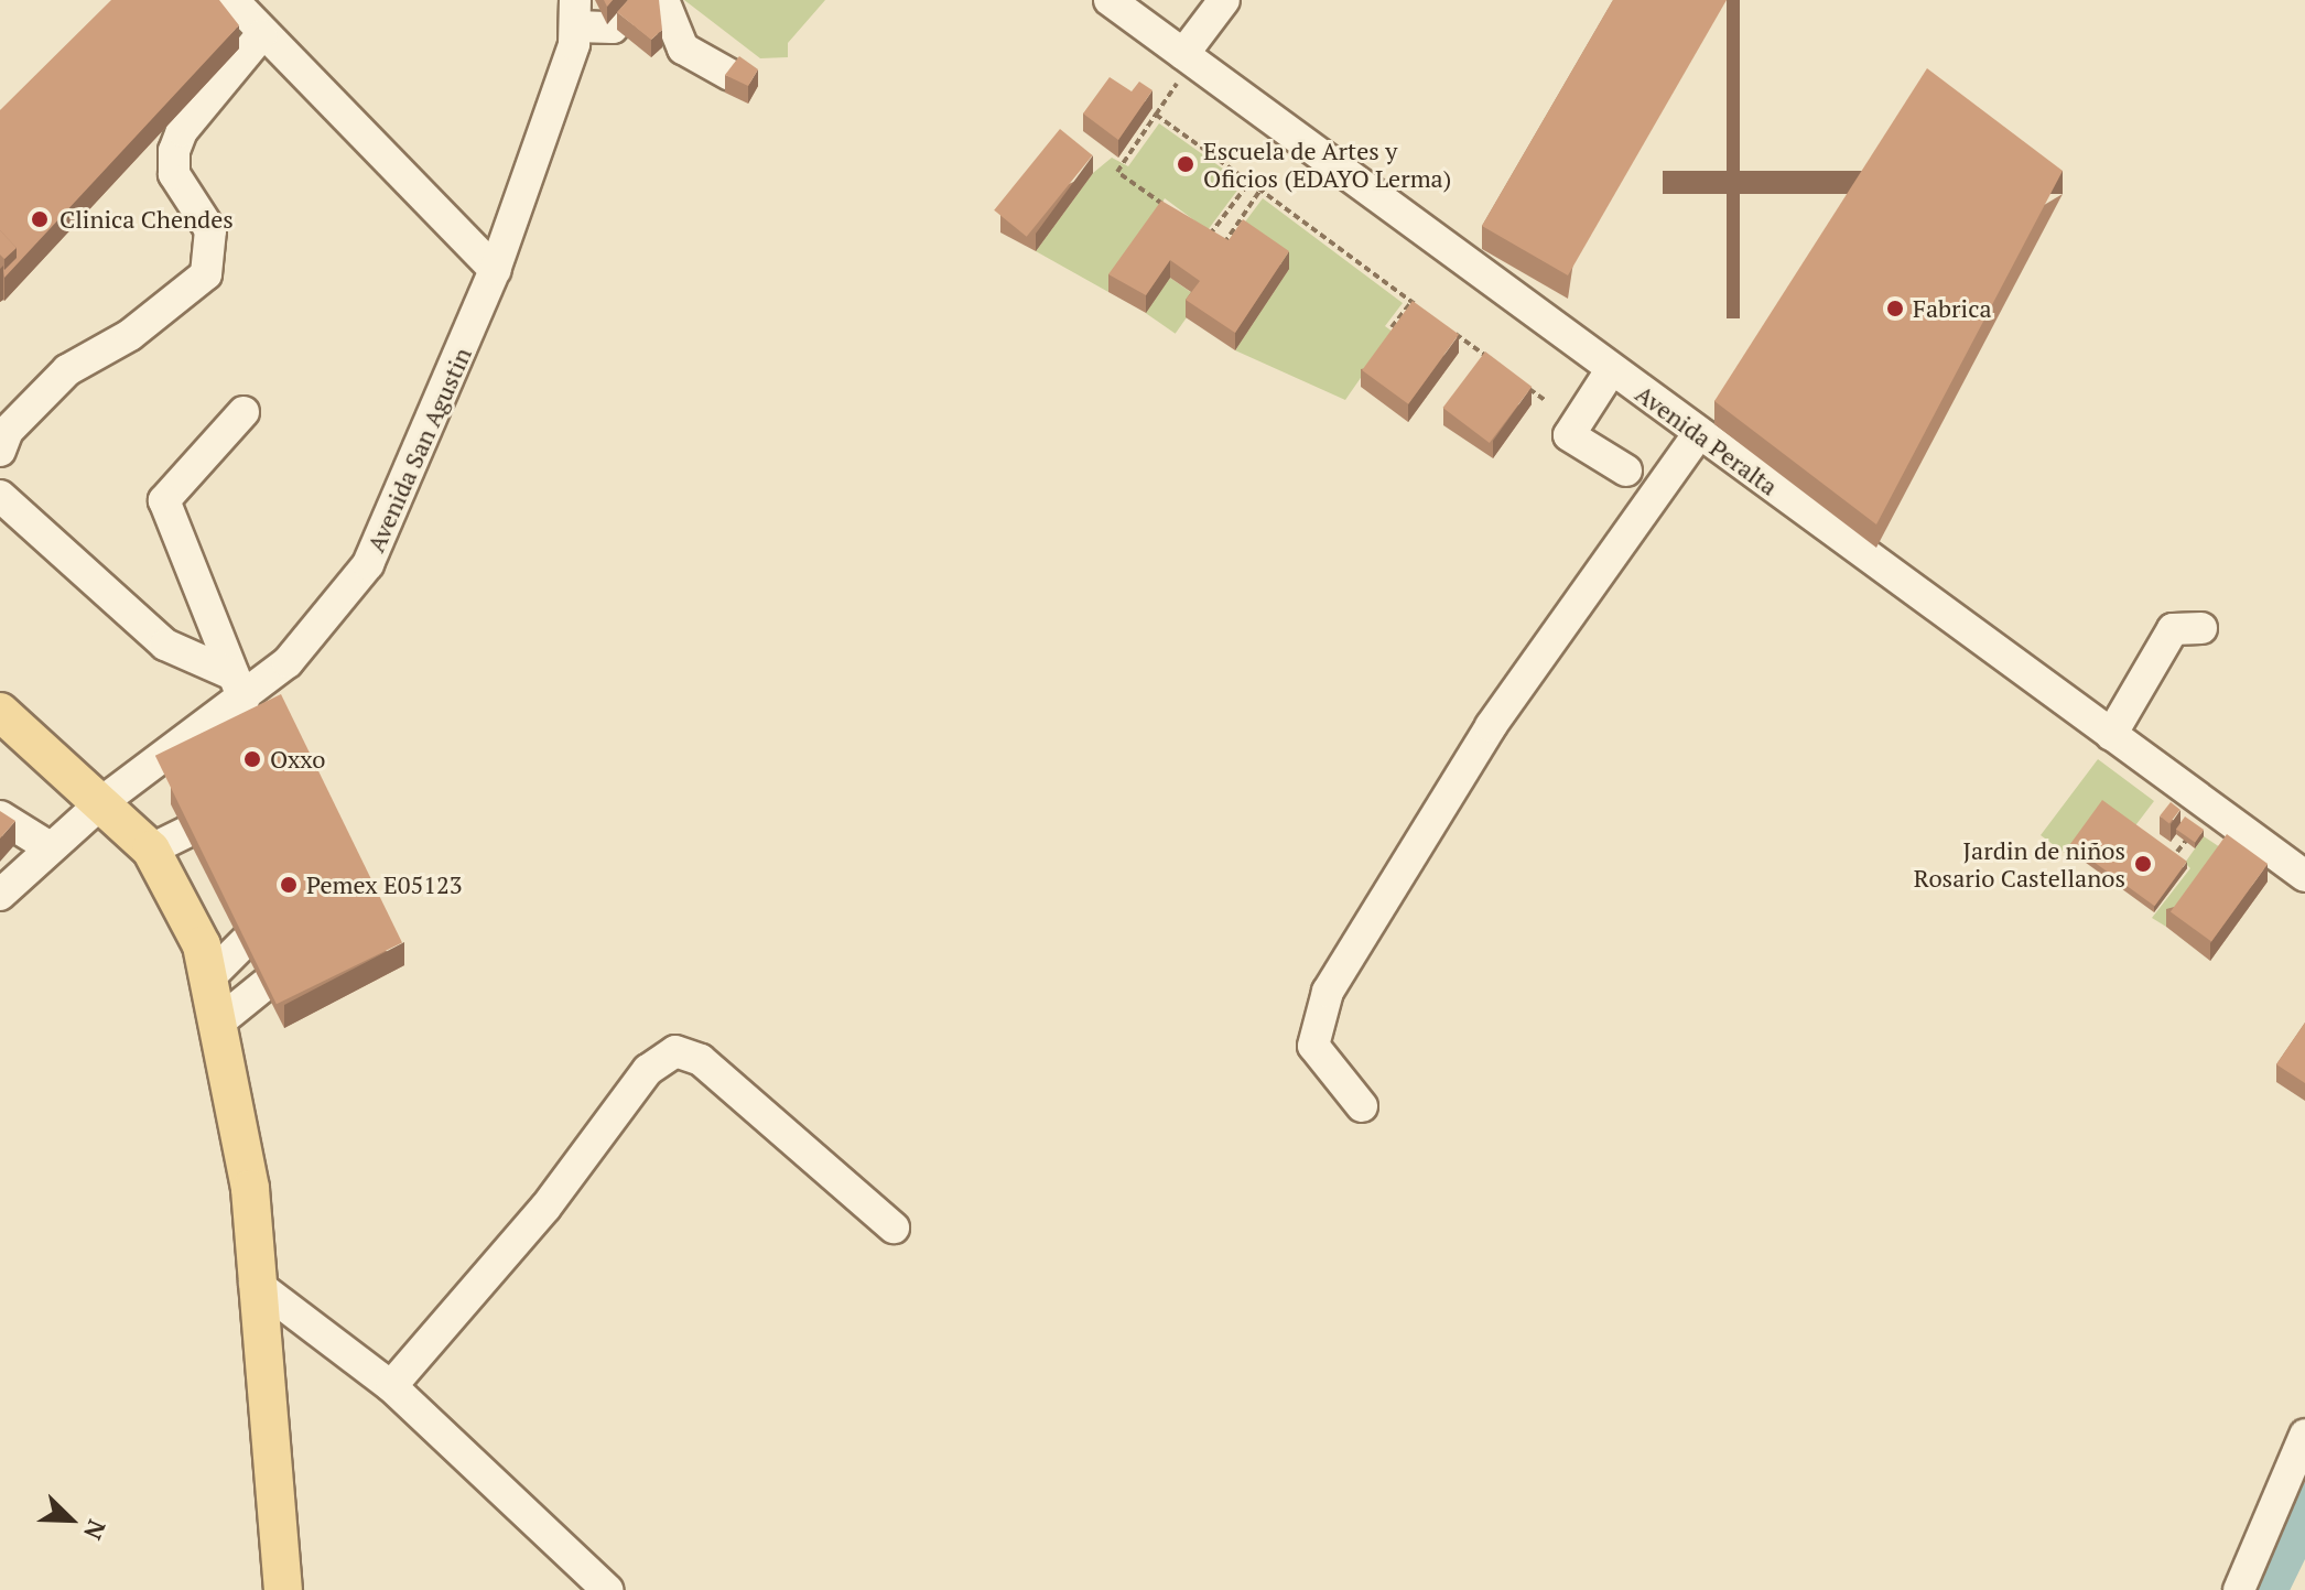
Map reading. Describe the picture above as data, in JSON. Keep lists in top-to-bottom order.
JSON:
{
  "streets": {
    "street": ["Avenida Peralta", "Avenida San Agustin"]
  },
  "places": [
    "Escuela de Artes y Oficios (EDAYO Lerma)",
    "Clinica Chendes",
    "Fabrica",
    "Oxxo",
    "Jardin de niños Rosario Castellanos",
    "Pemex E05123"
  ],
  "north": "bottom right"
}
